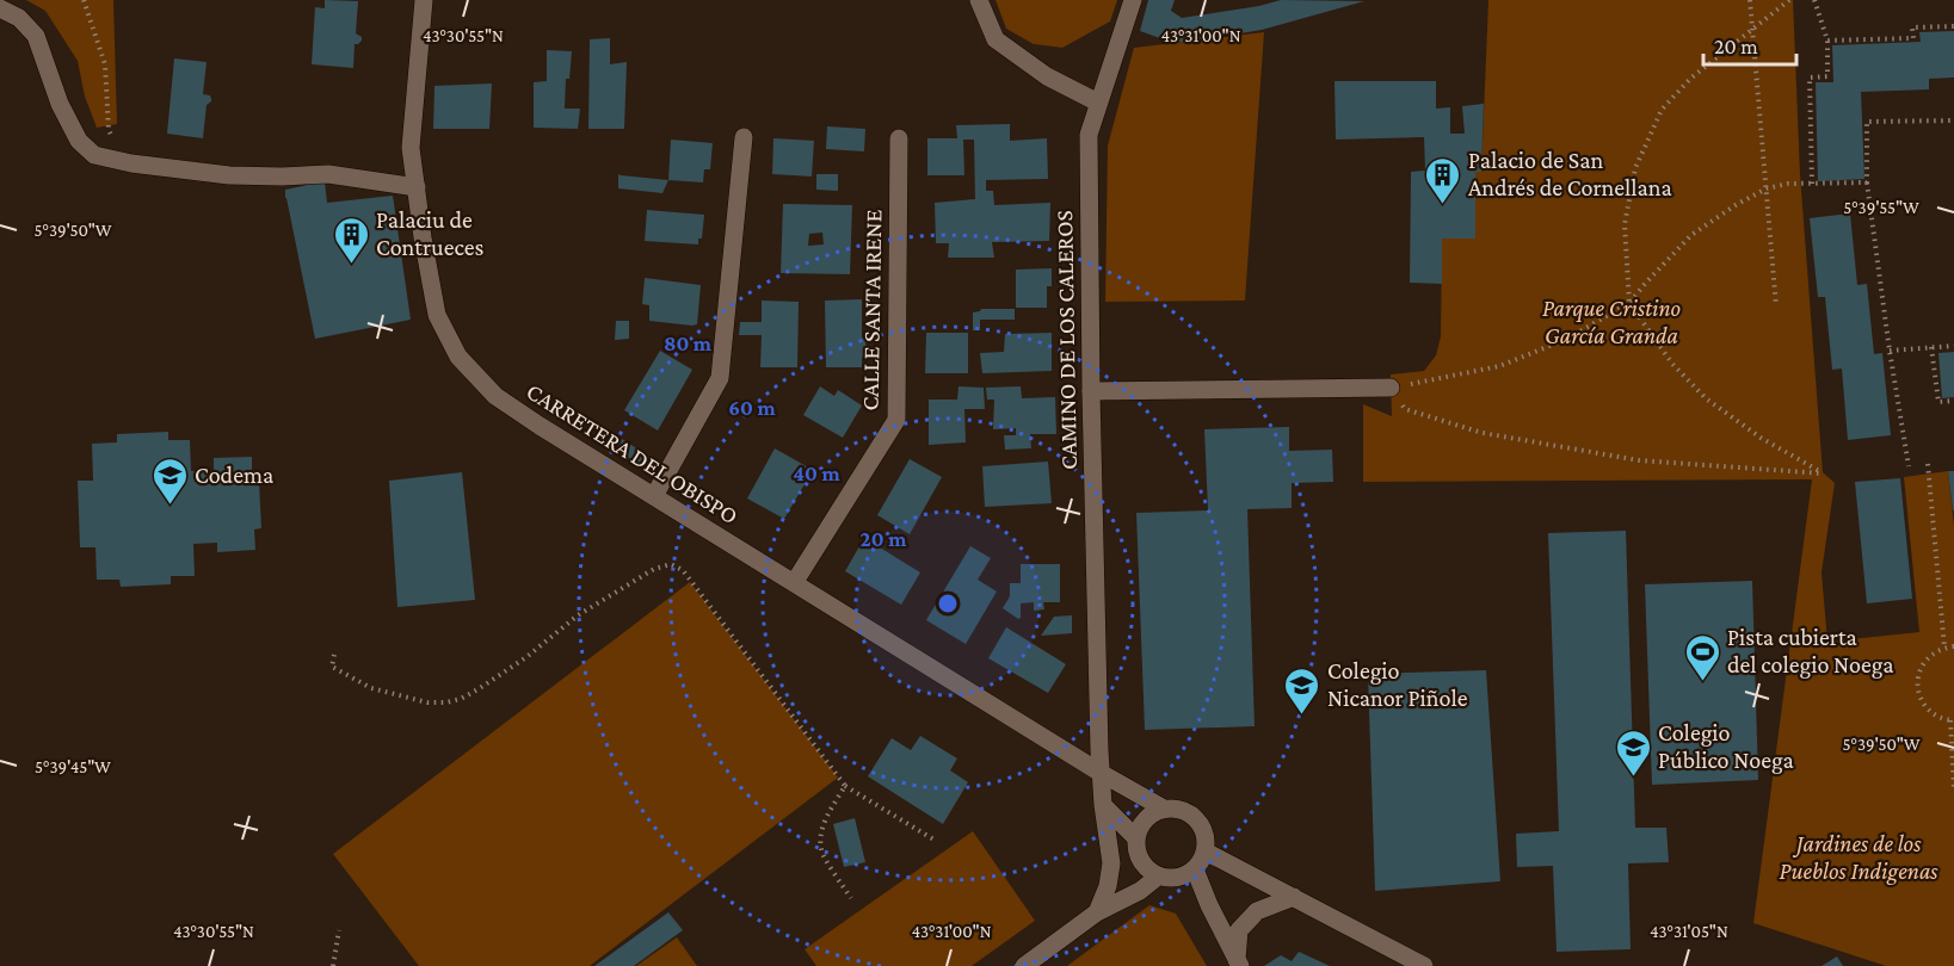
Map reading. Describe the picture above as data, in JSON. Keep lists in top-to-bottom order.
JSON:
{
  "streets": {
    "street": ["CALLE SANTA IRENE", "CAMINO DE LOS CALEROS", "CARRETERA DEL OBISPO"]
  },
  "crossings": [
    ["CALLE SANTA IRENE", "CARRETERA DEL OBISPO"],
    ["CAMINO DE LOS CALEROS", "CARRETERA DEL OBISPO"]
  ],
  "parks": ["Parque Cristino García Granda", "Jardines de los Pueblos Indigenas"],
  "places": {
    "building": ["Palacio de San Andrés de Cornellana", "Palaciu de Contrueces"],
    "school or university": ["Codema", "Colegio Nicanor Piñole", "Colegio Público Noega"],
    "sports": ["Pista cubierta del colegio Noega"]
  },
  "scale_bar": "20 m",
  "coordinates": [
    "43°30'55\"N",
    "43°31'00\"N",
    "5°39'55\"W",
    "5°39'50\"W",
    "5°39'45\"W",
    "43°31'05\"N"
  ],
  "rings": [
    "80 m",
    "60 m",
    "40 m",
    "20 m"
  ]
}
